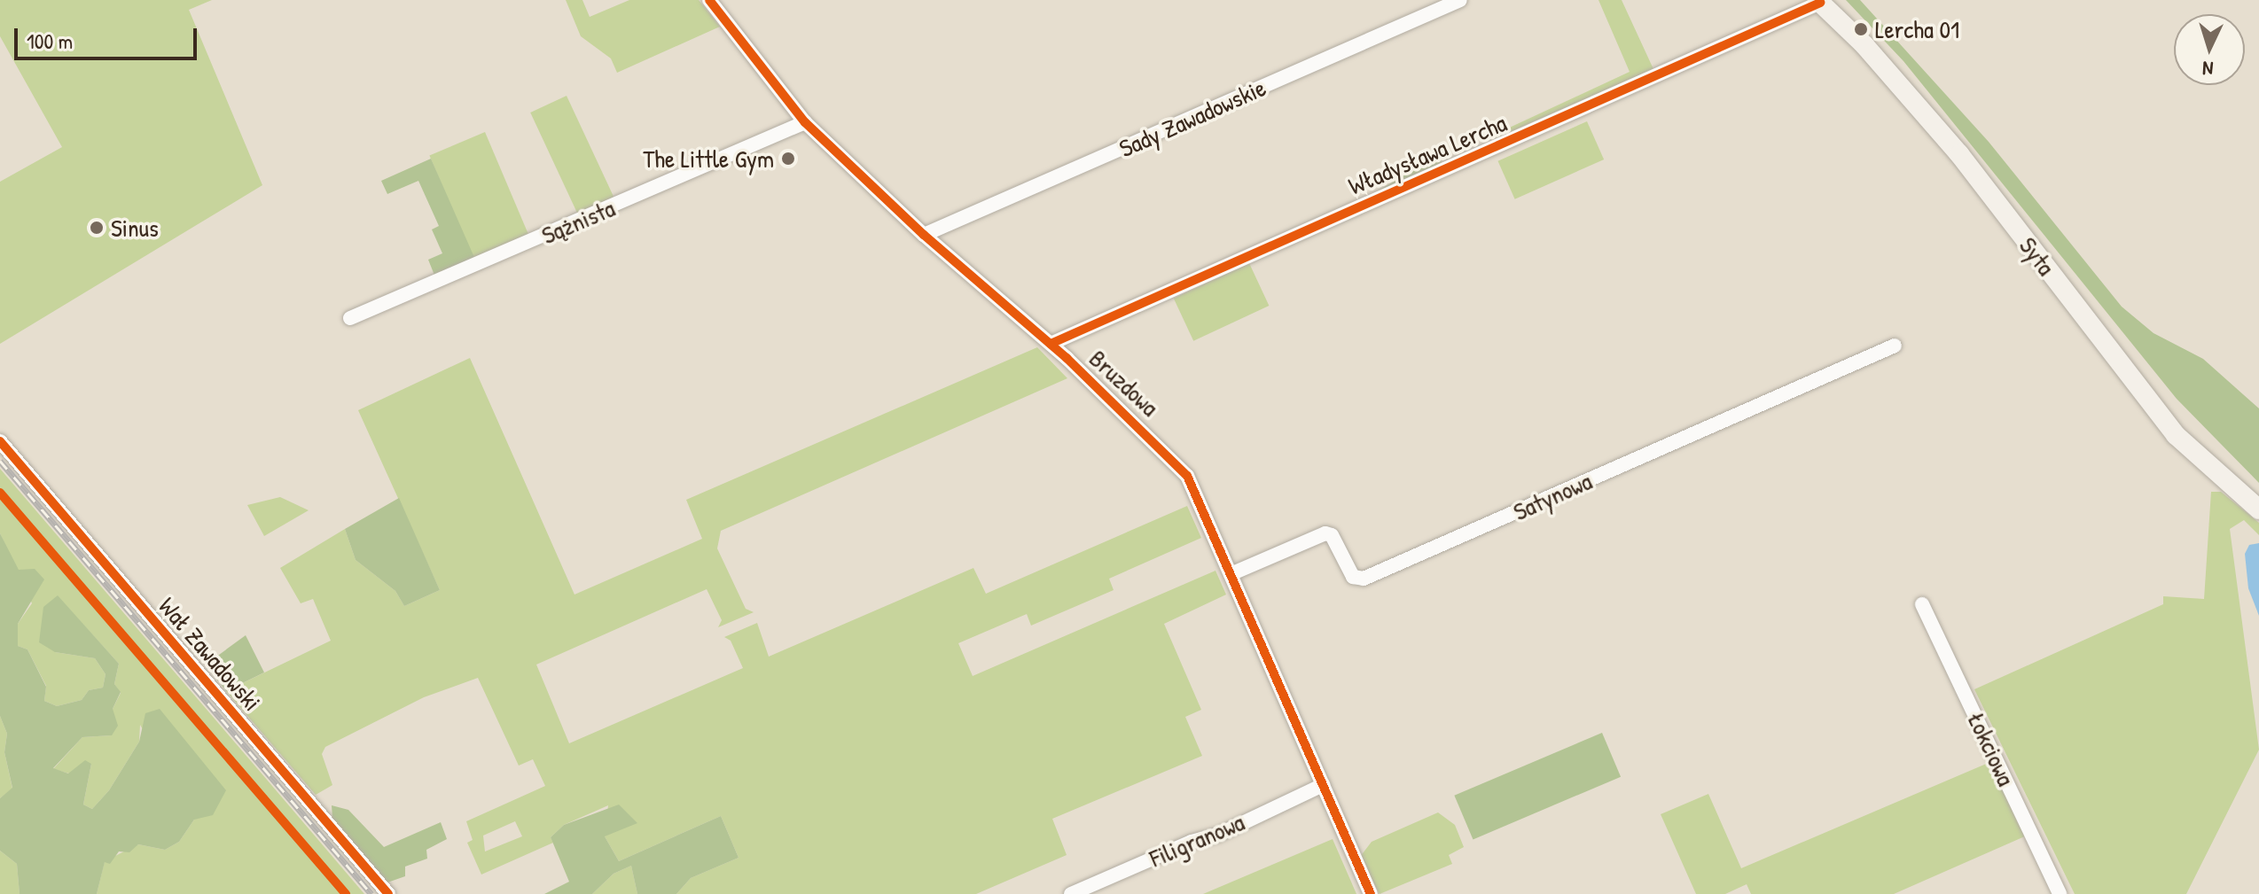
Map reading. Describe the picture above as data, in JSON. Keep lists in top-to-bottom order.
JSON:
{
  "streets": {
    "street": [
      "Sady Zawadowskie",
      "Władysława Lercha",
      "Sążnista",
      "Syta",
      "Bruzdowa",
      "Satynowa",
      "Wał Zawadowski",
      "Łokciowa",
      "Filigranowa"
    ]
  },
  "crossings": [
    ["Sady Zawadowskie", "Bruzdowa"],
    ["Władysława Lercha", "Syta"],
    ["Władysława Lercha", "Bruzdowa"],
    ["Sążnista", "Bruzdowa"],
    ["Bruzdowa", "Satynowa"],
    ["Bruzdowa", "Filigranowa"]
  ],
  "places": ["Lercha 01", "The Little Gym", "Sinus"],
  "scale_bar": "100 m",
  "north": "bottom"
}
